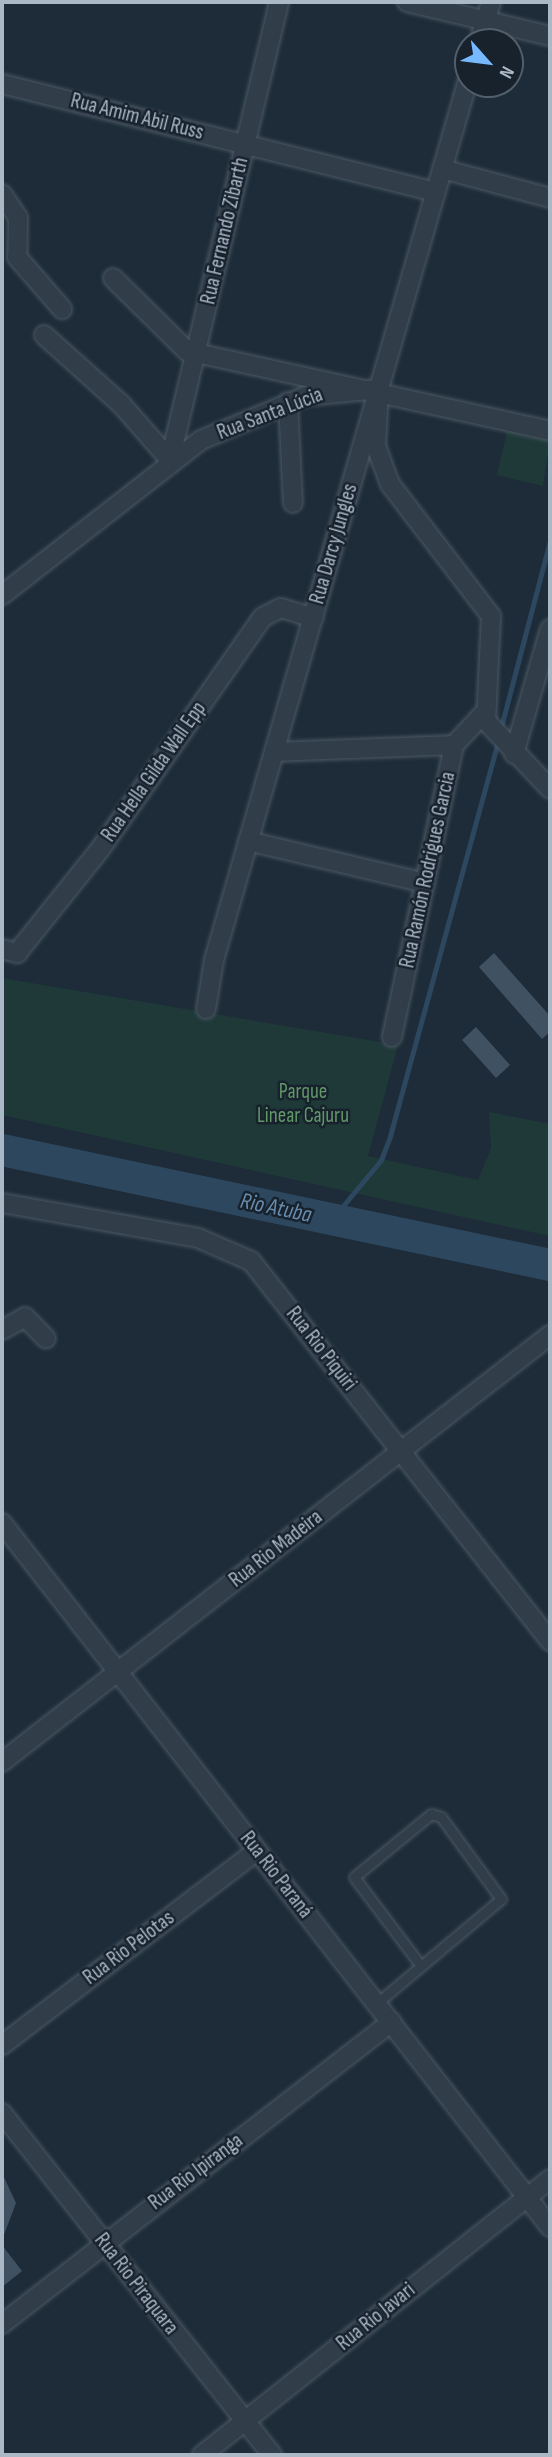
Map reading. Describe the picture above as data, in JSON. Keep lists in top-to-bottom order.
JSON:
{
  "streets": {
    "street": [
      "Rua Amim Abil Russ",
      "Rua Fernando Zibarth",
      "Rua Santa Lúcia",
      "Rua Darcy Jungles",
      "Rua Hella Gilda Wall Epp",
      "Rua Ramón Rodrigues Garcia",
      "Rua Rio Piquiri",
      "Rua Rio Madeira",
      "Rua Rio Paraná",
      "Rua Rio Pelotas",
      "Rua Rio Ipiranga",
      "Rua Rio Piraquara",
      "Rua Rio Javari"
    ]
  },
  "crossings": [
    ["Rua Amim Abil Russ", "Rua Fernando Zibarth"],
    ["Rua Amim Abil Russ", "Rua Darcy Jungles"],
    ["Rua Fernando Zibarth", "Rua Santa Lúcia"],
    ["Rua Santa Lúcia", "Rua Darcy Jungles"],
    ["Rua Darcy Jungles", "Rua Hella Gilda Wall Epp"],
    ["Rua Rio Piquiri", "Rua Rio Madeira"],
    ["Rua Rio Madeira", "Rua Rio Paraná"],
    ["Rua Rio Paraná", "Rua Rio Pelotas"],
    ["Rua Rio Paraná", "Rua Rio Ipiranga"],
    ["Rua Rio Paraná", "Rua Rio Javari"],
    ["Rua Rio Ipiranga", "Rua Rio Piraquara"],
    ["Rua Rio Piraquara", "Rua Rio Javari"]
  ],
  "water": ["Rio Atuba"],
  "parks": ["Parque Linear Cajuru"],
  "north": "bottom right"
}
